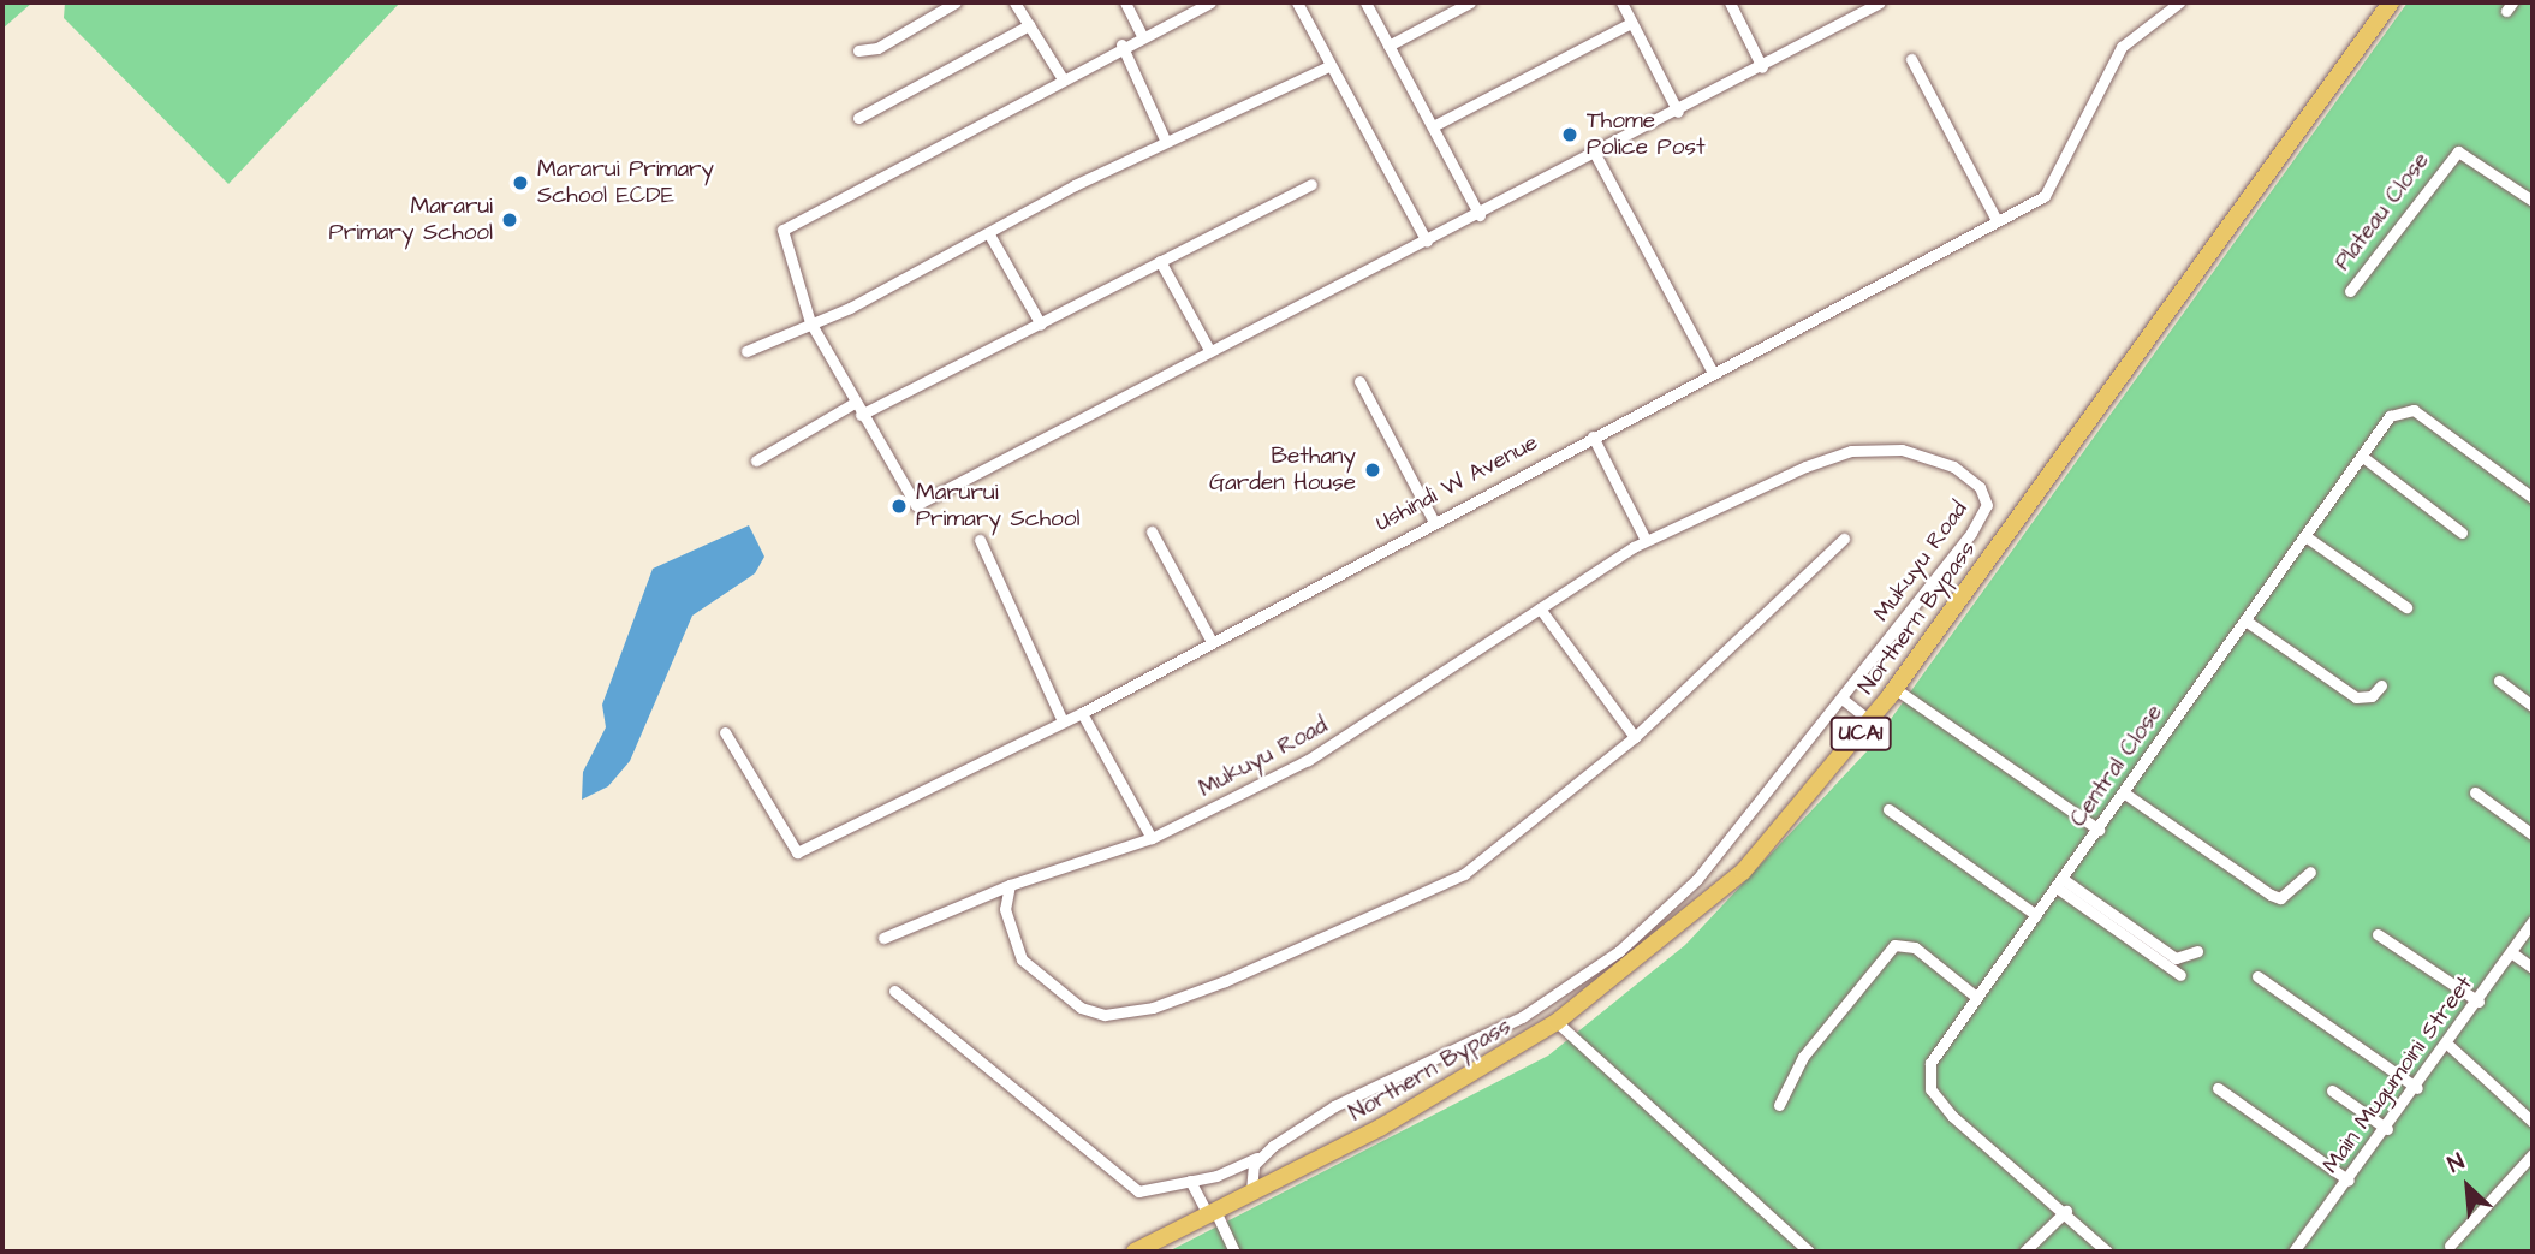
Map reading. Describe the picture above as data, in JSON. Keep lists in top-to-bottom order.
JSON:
{
  "streets": {
    "main road": ["Northern Bypass", "UCA1"],
    "street": [
      "Plateau Close",
      "Ushindi W Avenue",
      "Mukuyu Road",
      "Central Close",
      "Main Mugumoini Street"
    ]
  },
  "places": [
    "Thome Police Post",
    "Mararui Primary School ECDE",
    "Mararui Primary School",
    "Bethany Garden House",
    "Marurui Primary School"
  ],
  "north": "top left"
}
